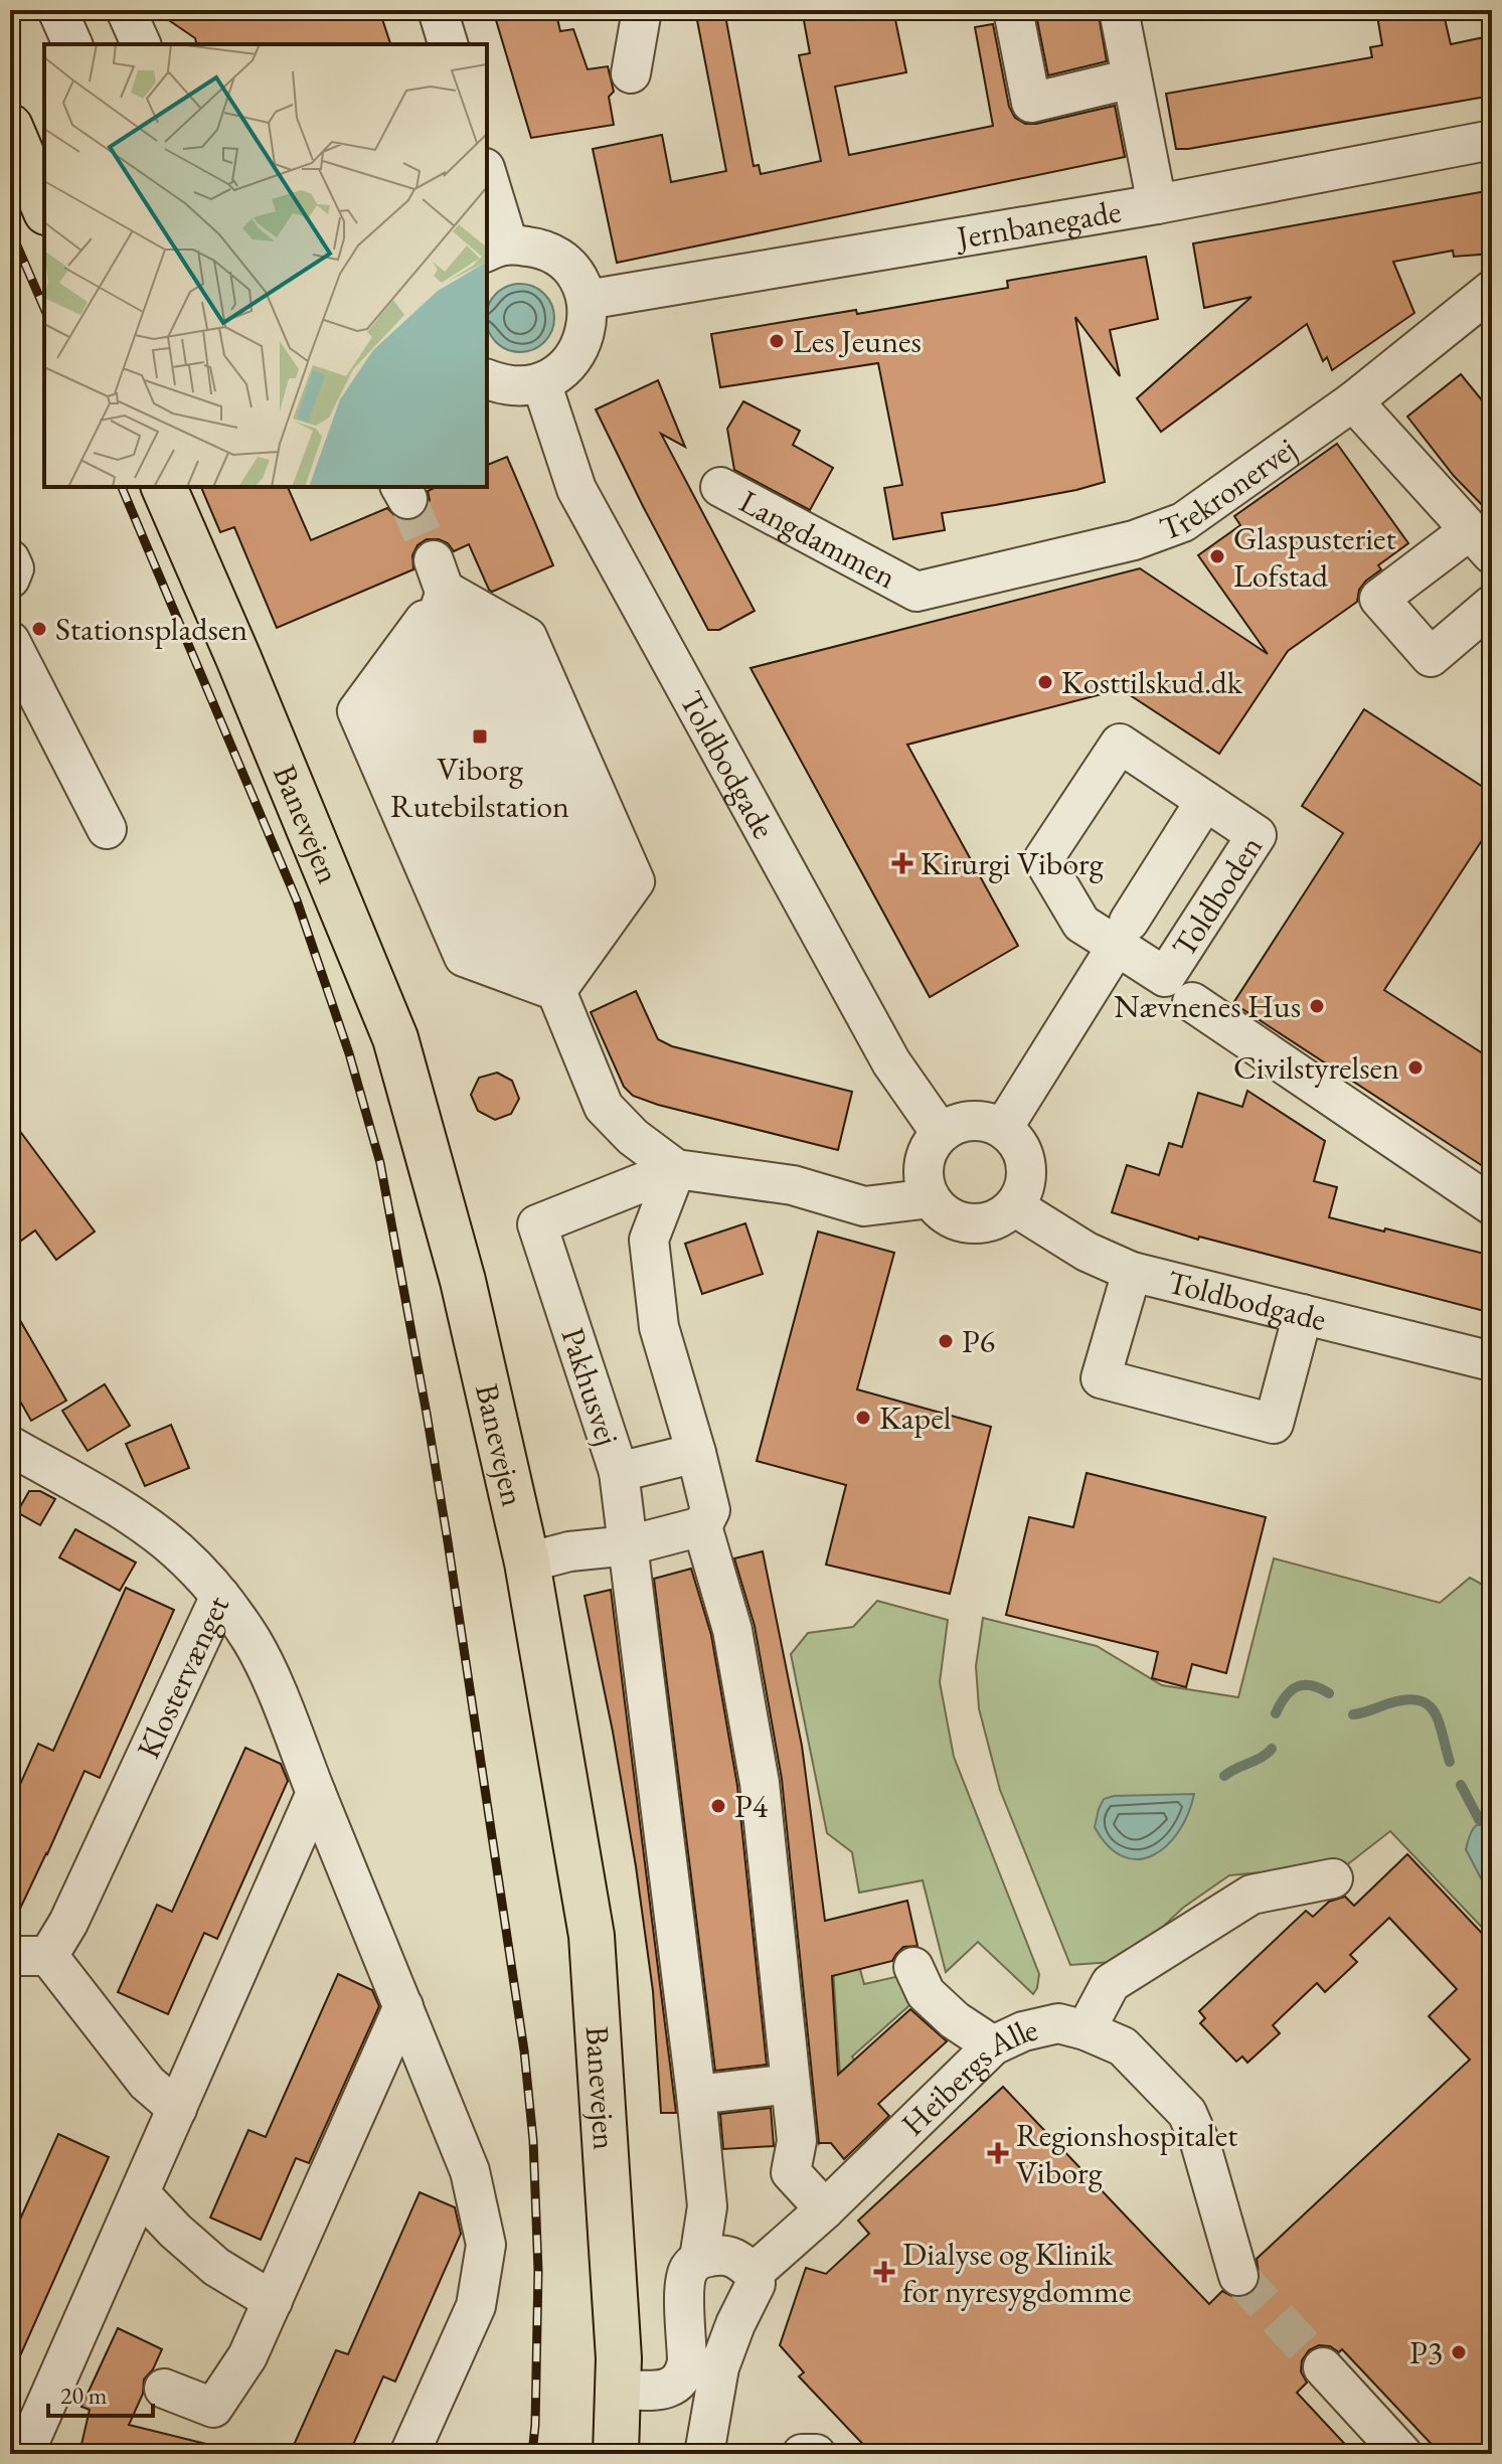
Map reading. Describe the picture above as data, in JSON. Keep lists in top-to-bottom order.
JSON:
{
  "streets": {
    "main road": ["Banevejen"],
    "street": [
      "Jernbanegade",
      "Trekronervej",
      "Langdammen",
      "Toldbodgade",
      "Toldboden",
      "Pakhusvej",
      "Klostervænget",
      "Heibergs Alle"
    ]
  },
  "crossings": [
    ["Trekronervej", "Langdammen"],
    ["Toldbodgade", "Toldboden"],
    ["Toldbodgade", "Pakhusvej"],
    ["Toldboden", "Pakhusvej"]
  ],
  "places": {
    "other": [
      "Les Jeunes",
      "Glaspusteriet Lofstad",
      "Stationspladsen",
      "Kosttilskud.dk",
      "Nævnenes Hus",
      "Civilstyrelsen",
      "P6",
      "Kapel",
      "P4",
      "P3"
    ],
    "transit": ["Viborg Rutebilstation"],
    "health": ["Kirurgi Viborg", "Regionshospitalet Viborg", "Dialyse og Klinik for nyresygdomme"]
  },
  "scale_bar": "20 m"
}
